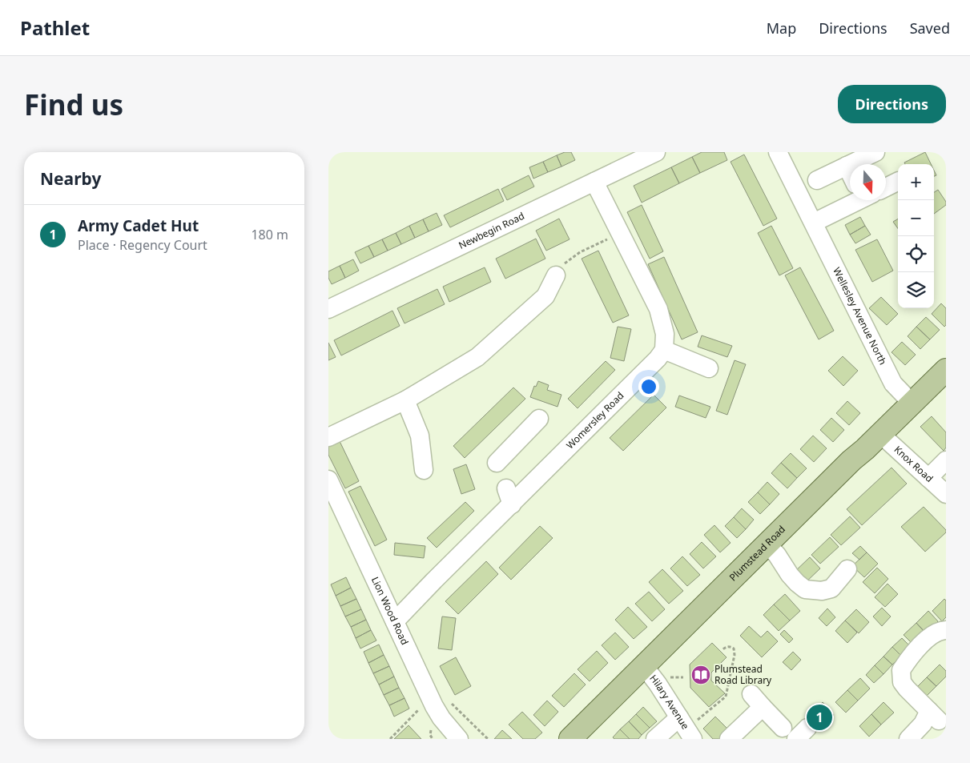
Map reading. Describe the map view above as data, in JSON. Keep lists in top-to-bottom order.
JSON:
{
  "streets": {
    "main road": ["Plumstead Road"],
    "street": [
      "Newbegin Road",
      "Wellesley Avenue North",
      "Womersley Road",
      "Knox Road",
      "Lion Wood Road",
      "Hilary Avenue"
    ]
  },
  "crossings": [
    ["Wellesley Avenue North", "Plumstead Road"],
    ["Womersley Road", "Lion Wood Road"],
    ["Knox Road", "Plumstead Road"],
    ["Plumstead Road", "Hilary Avenue"]
  ],
  "places": {
    "library": ["Plumstead Road Library"]
  },
  "north": "bottom",
  "page": {
    "header": "Pathlet",
    "nav": ["Map", "Directions", "Saved"],
    "buttons": "Directions",
    "title": "Find us",
    "heading": "Nearby",
    "map_buttons": ["+", "−"],
    "list": [
      {
        "mark": "1",
        "name": "Army Cadet Hut",
        "note": "Place · Regency Court",
        "value": "180 m"
      }
    ],
    "pins": "1"
  }
}
